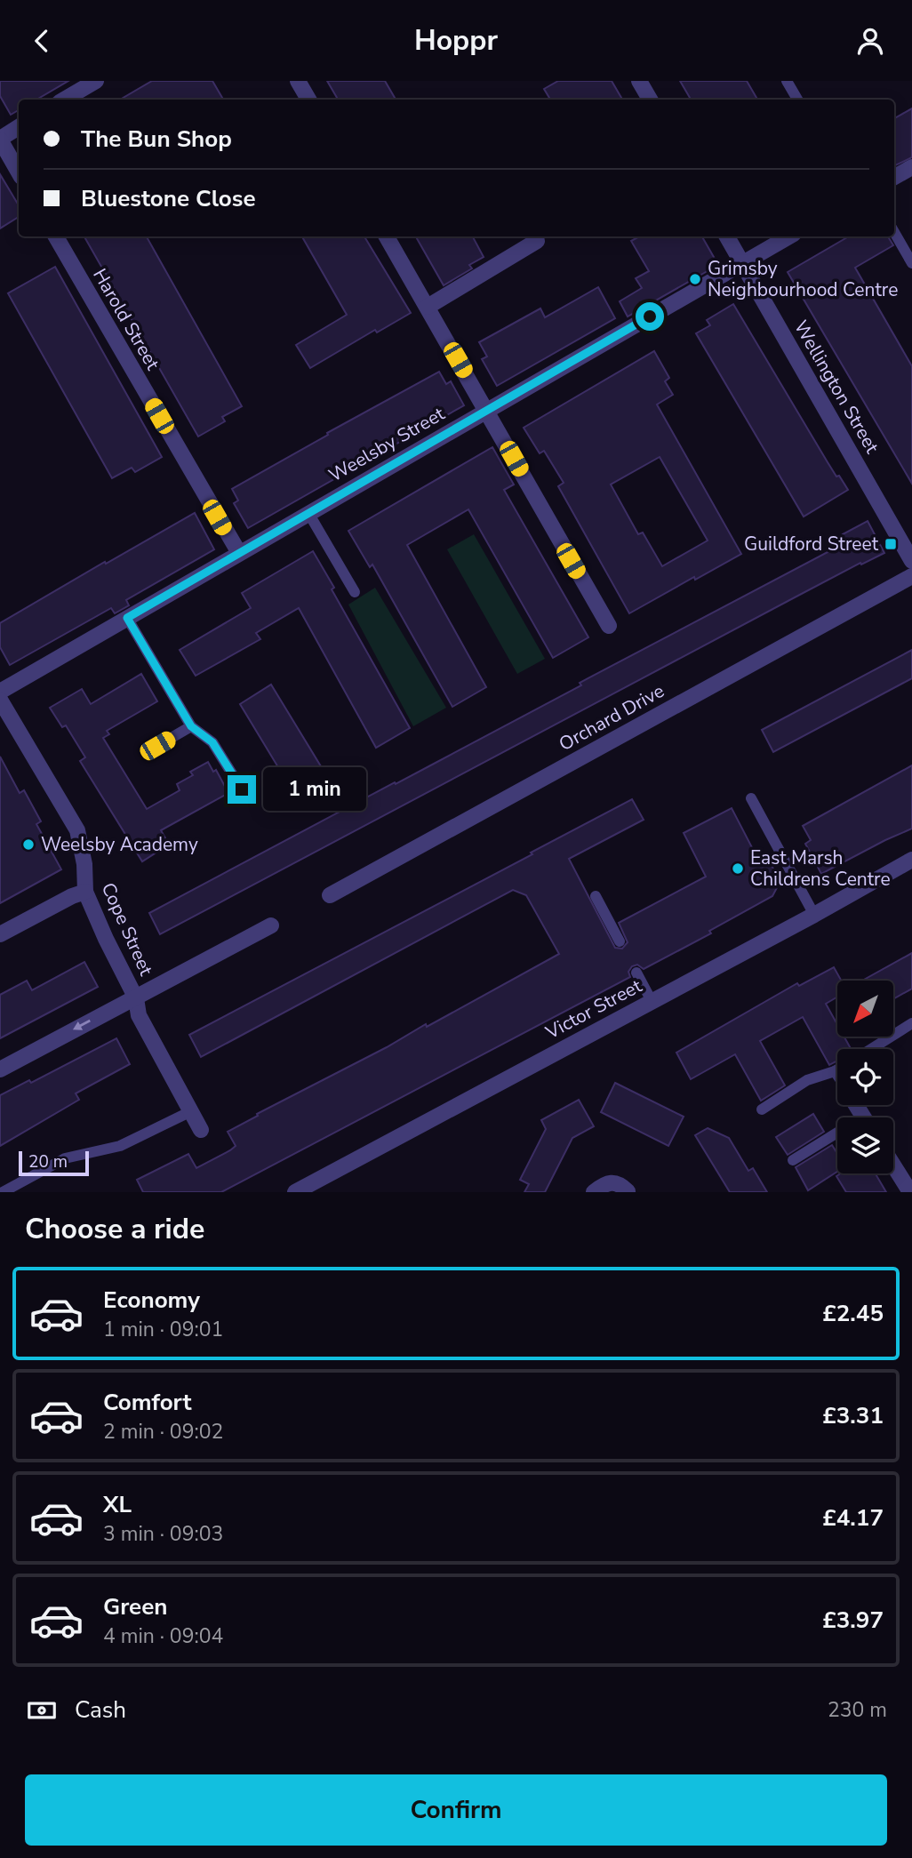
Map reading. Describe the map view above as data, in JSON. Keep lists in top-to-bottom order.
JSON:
{
  "streets": {
    "street": [
      "Harold Street",
      "Wellington Street",
      "Weelsby Street",
      "Orchard Drive",
      "Cope Street",
      "Victor Street"
    ]
  },
  "crossings": [
    ["Harold Street", "Weelsby Street"],
    ["Wellington Street", "Weelsby Street"]
  ],
  "places": {
    "other": ["Grimsby Neighbourhood Centre", "Weelsby Academy", "East Marsh Childrens Centre"],
    "transit": ["Guildford Street"]
  },
  "scale_bar": "20 m",
  "north": "bottom left",
  "page": {
    "header": "Hoppr",
    "banner": ["The Bun Shop", "Bluestone Close"],
    "bubble": "1 min",
    "scale": "20 m",
    "heading": "Choose a ride",
    "list": [
      {
        "name": "Economy",
        "note": "1 min · 09:01",
        "value": "£2.45"
      },
      {
        "name": "Comfort",
        "note": "2 min · 09:02",
        "value": "£3.31"
      },
      {
        "name": "XL",
        "note": "3 min · 09:03",
        "value": "£4.17"
      },
      {
        "name": "Green",
        "note": "4 min · 09:04",
        "value": "£3.97"
      }
    ],
    "pay": ["Cash", "230 m"],
    "buttons": "Confirm"
  }
}
